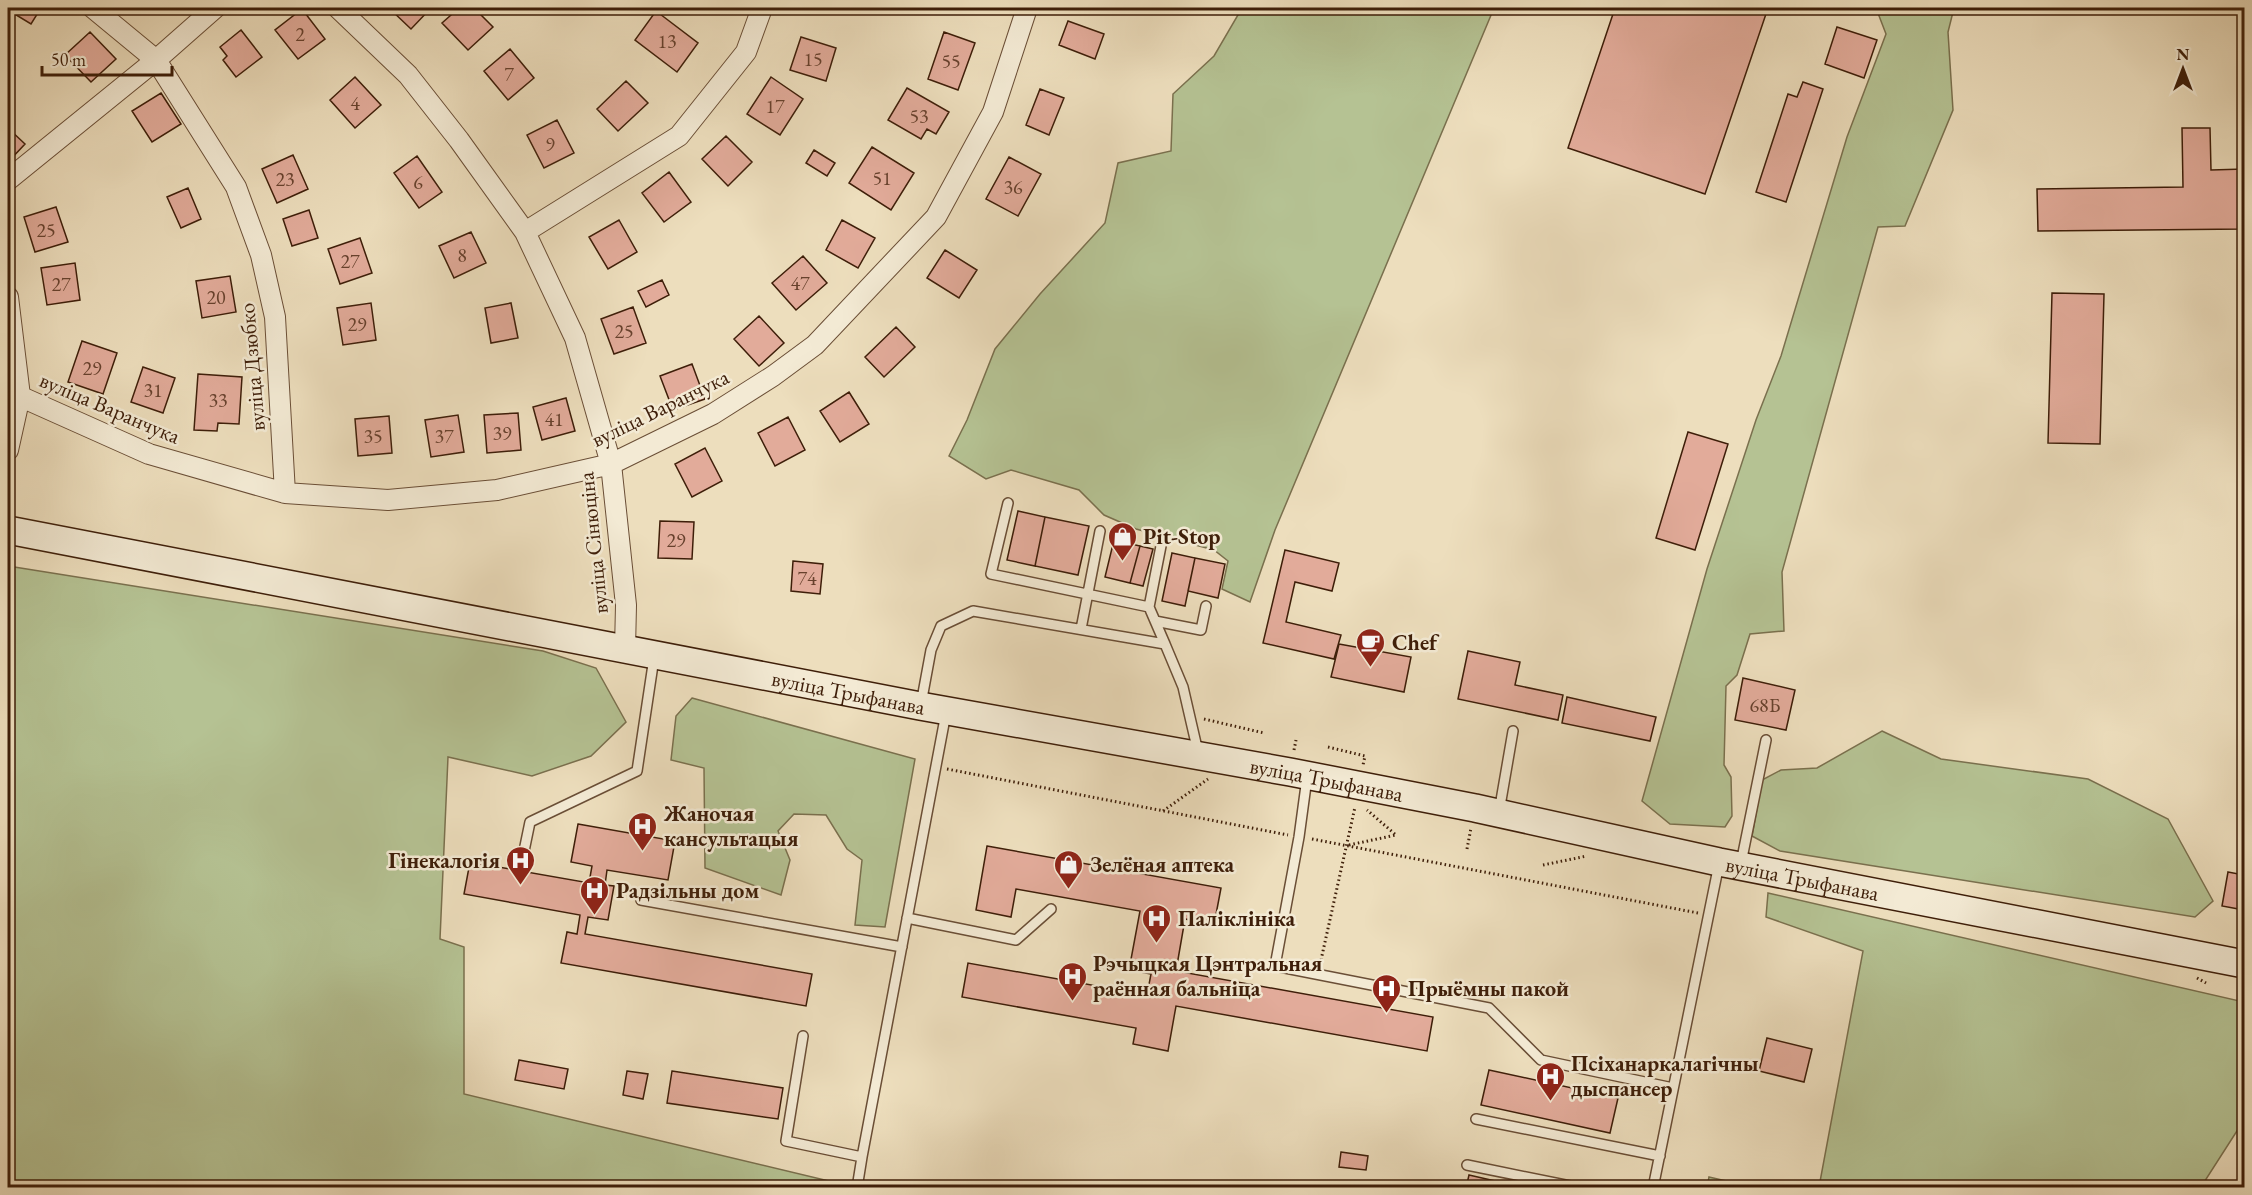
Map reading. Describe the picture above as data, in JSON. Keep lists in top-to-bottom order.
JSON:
{
  "streets": {
    "street": [
      "вуліца Дзюбко",
      "вуліца Варанчука",
      "вуліца Сінюціна",
      "вуліца Трыфанава"
    ]
  },
  "crossings": [
    ["вуліца Дзюбко", "вуліца Варанчука"],
    ["вуліца Варанчука", "вуліца Сінюціна"],
    ["вуліца Сінюціна", "вуліца Трыфанава"]
  ],
  "places": {
    "shop": ["Pit-Stop", "Зелёная аптека"],
    "cafe": ["Chef"],
    "hospital": [
      "Жаночая кансультацыя",
      "Гінекалогія",
      "Радзільны дом",
      "Паліклініка",
      "Рэчыцкая Цэнтральная раённая бальніца",
      "Прыёмны пакой",
      "Псіханаркалагічны дыспансер"
    ]
  },
  "house_numbers": [
    "2",
    "13",
    "15",
    "55",
    "7",
    "4",
    "17",
    "53",
    "9",
    "51",
    "23",
    "6",
    "36",
    "25",
    "8",
    "27",
    "47",
    "27",
    "20",
    "29",
    "25",
    "29",
    "31",
    "33",
    "41",
    "39",
    "35",
    "37",
    "29",
    "74",
    "68Б"
  ],
  "scale_bar": "50 m",
  "north": "top"
}
